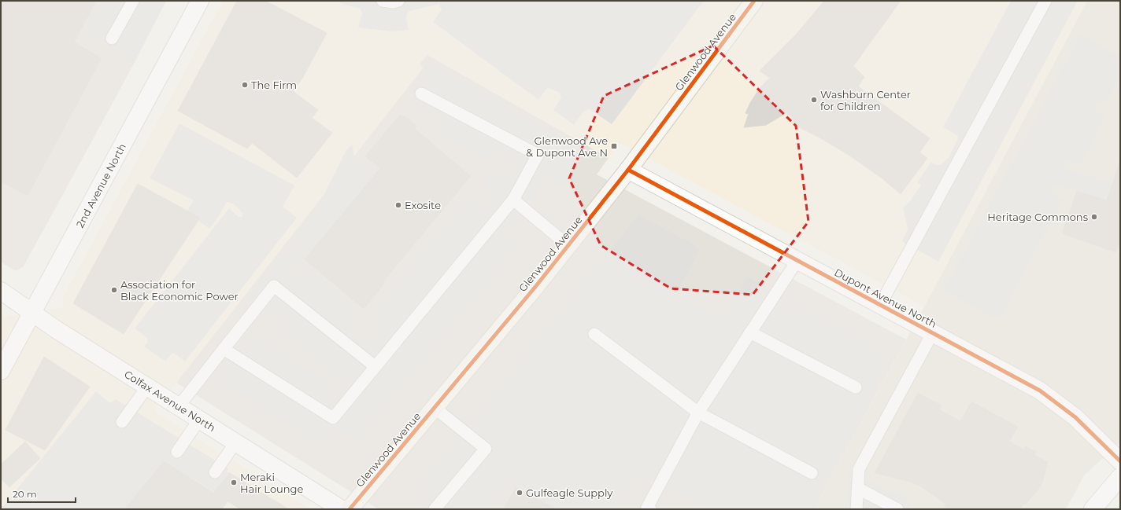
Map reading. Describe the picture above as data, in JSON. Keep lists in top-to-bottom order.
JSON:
{
  "streets": {
    "street": [
      "Glenwood Avenue",
      "2nd Avenue North",
      "Dupont Avenue North",
      "Colfax Avenue North"
    ]
  },
  "crossings": [
    ["Glenwood Avenue", "Dupont Avenue North"],
    ["2nd Avenue North", "Colfax Avenue North"]
  ],
  "places": {
    "other": [
      "The Firm",
      "Washburn Center for Children",
      "Exosite",
      "Heritage Commons",
      "Association for Black Economic Power",
      "Meraki Hair Lounge",
      "Gulfeagle Supply"
    ],
    "transit": ["Glenwood Ave & Dupont Ave N"]
  },
  "scale_bar": "20 m"
}
